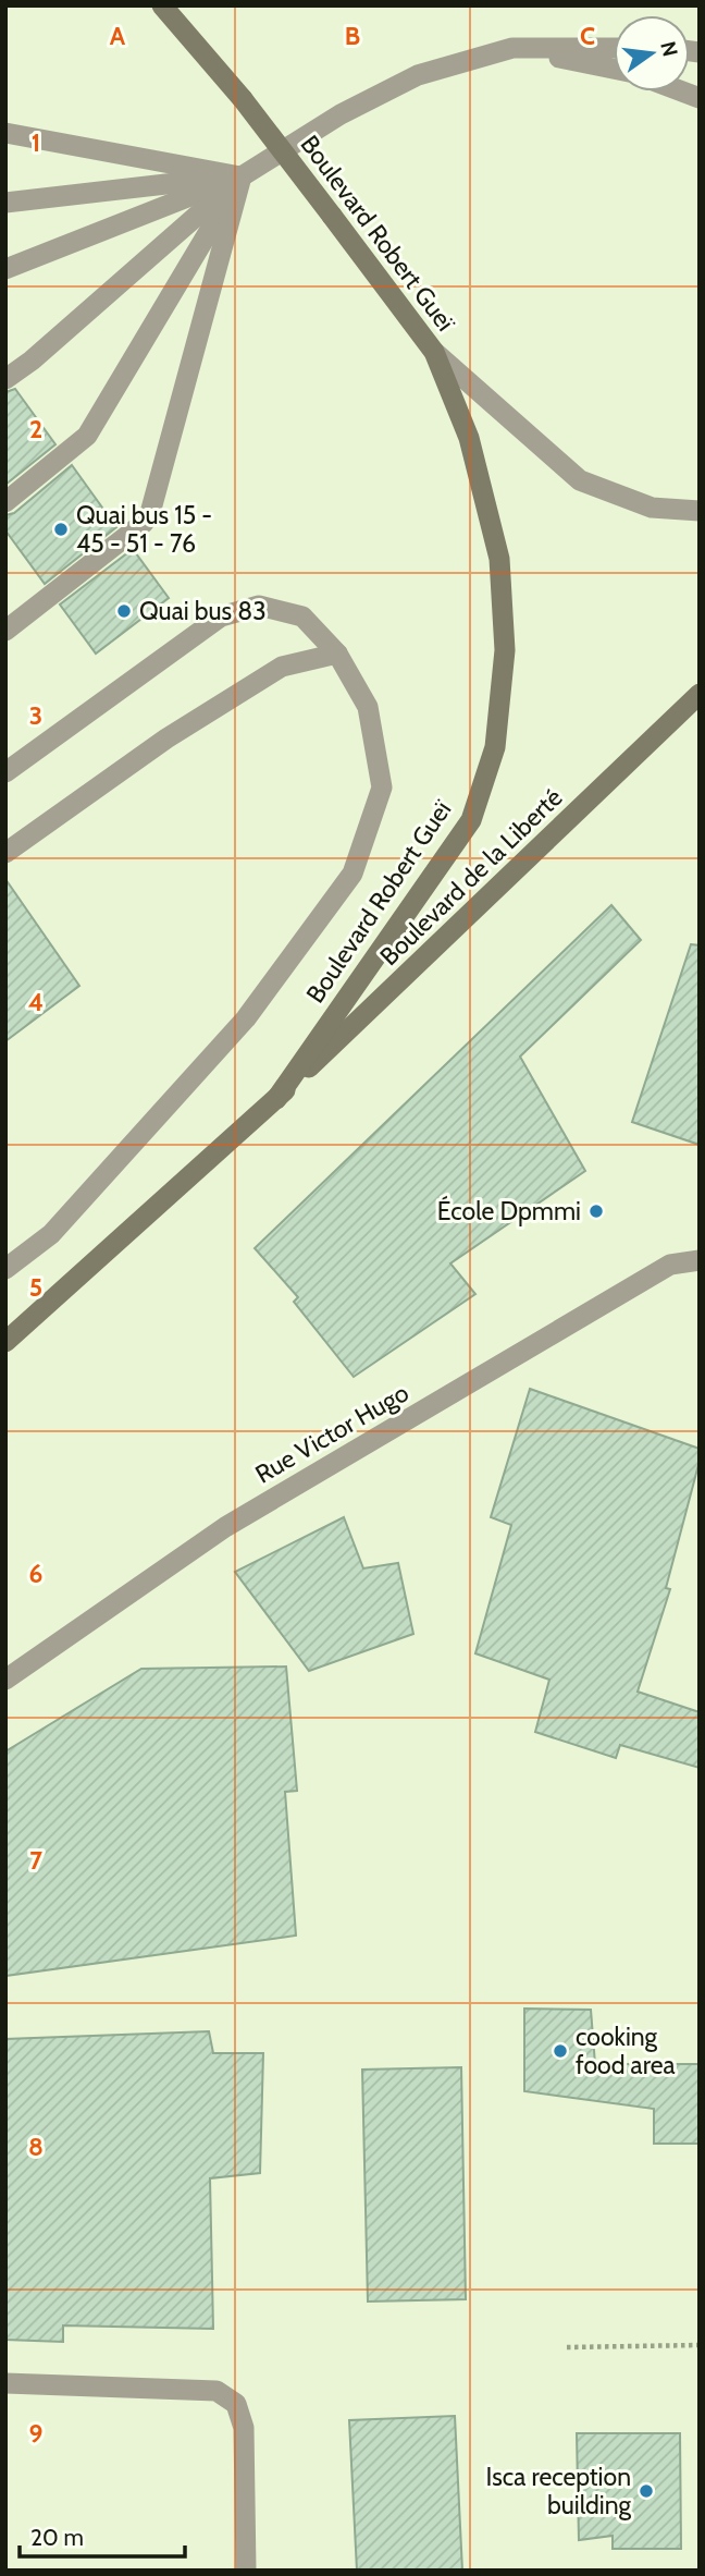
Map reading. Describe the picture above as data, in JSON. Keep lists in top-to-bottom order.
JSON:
{
  "streets": {
    "main road": ["Boulevard Robert Gueï", "Boulevard de la Liberté"],
    "street": ["Rue Victor Hugo"]
  },
  "crossings": [
    ["Boulevard Robert Gueï", "Boulevard de la Liberté"]
  ],
  "places": [
    "Quai bus 15 - 45 - 51 - 76",
    "Quai bus 83",
    "École Dpmmi",
    "cooking food area",
    "Isca reception building"
  ],
  "scale_bar": "20 m",
  "north": "right",
  "grid": {
    "columns": ["A", "B", "C"],
    "rows": [
      "1",
      "2",
      "3",
      "4",
      "5",
      "6",
      "7",
      "8",
      "9"
    ]
  }
}
